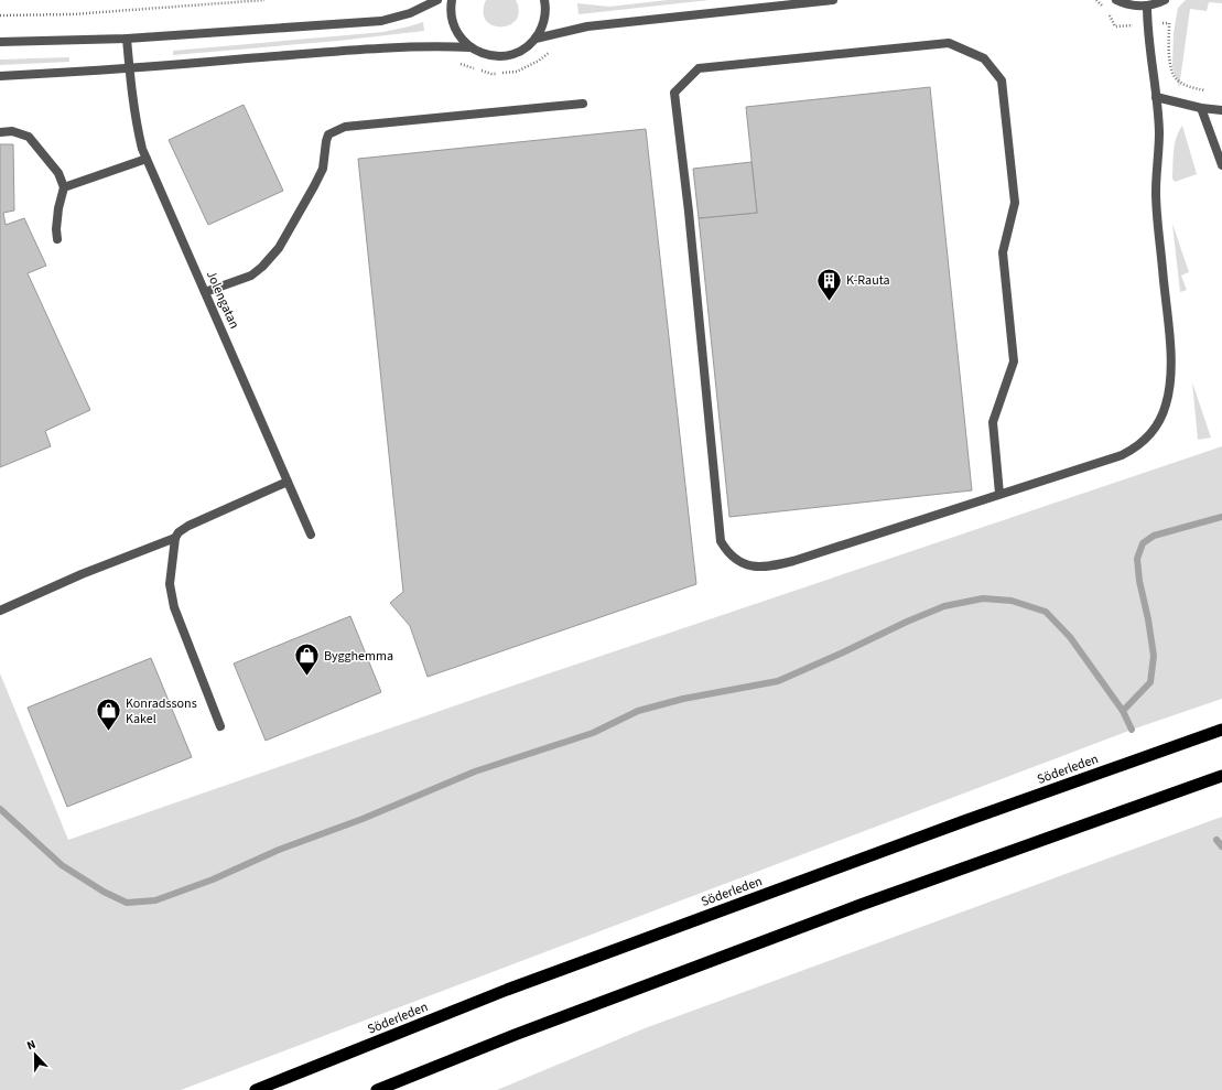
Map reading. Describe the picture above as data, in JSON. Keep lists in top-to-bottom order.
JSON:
{
  "streets": {
    "highway": ["Söderleden"],
    "street": ["Jolengatan"]
  },
  "places": {
    "building": ["K-Rauta"],
    "shop": ["Bygghemma", "Konradssons Kakel"]
  },
  "north": "top"
}
